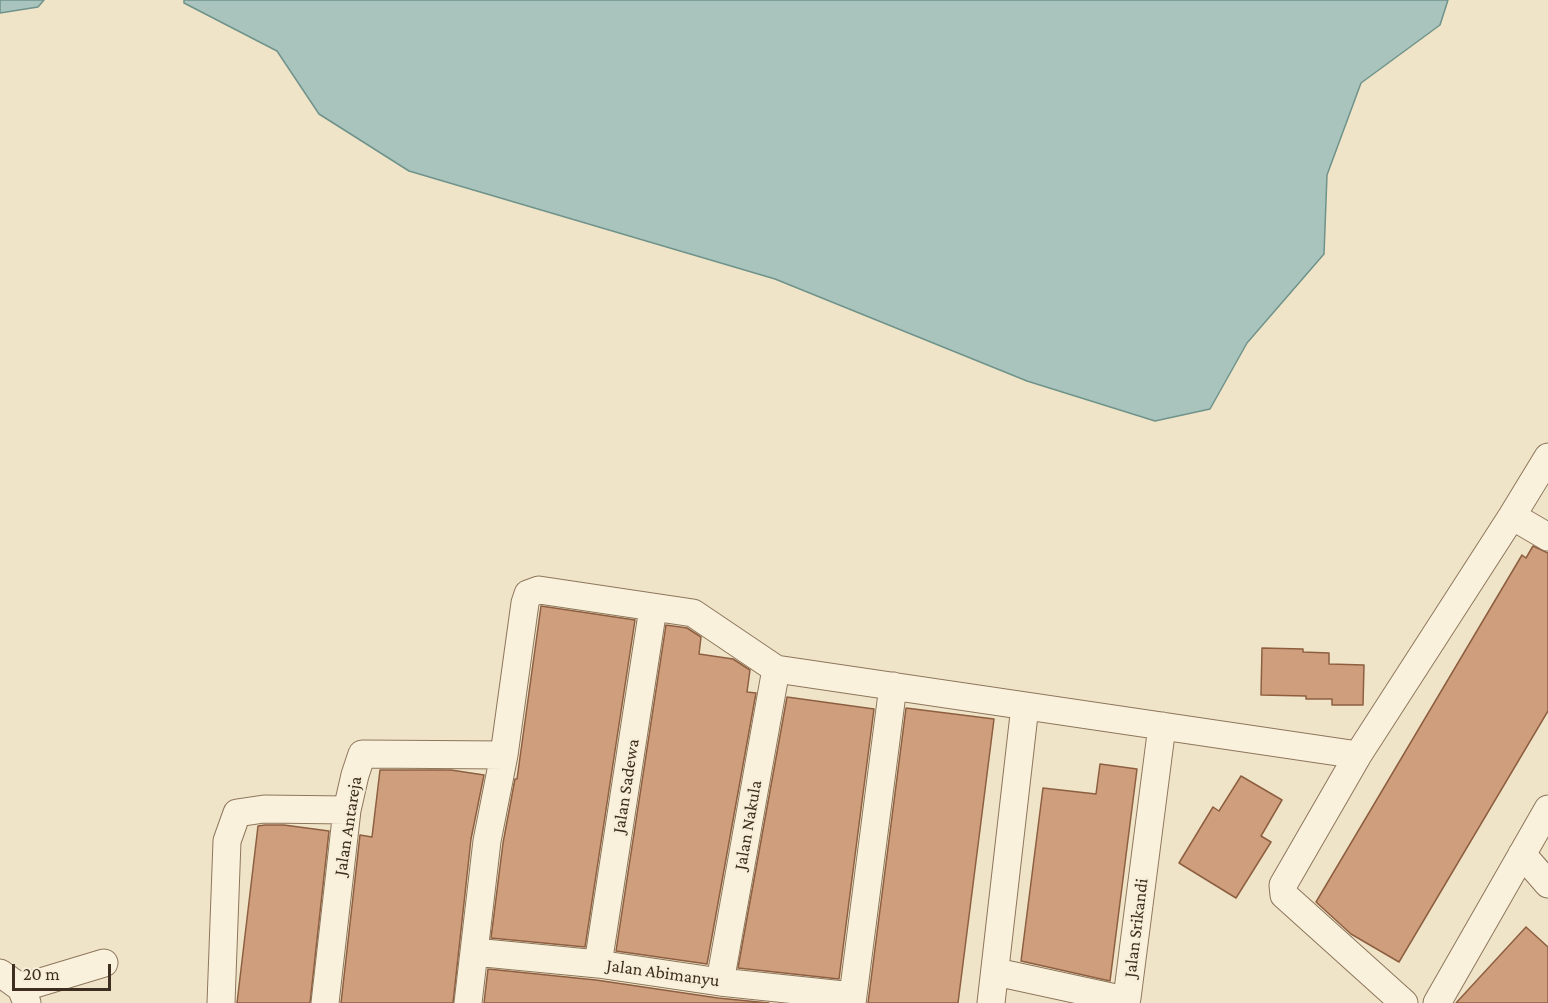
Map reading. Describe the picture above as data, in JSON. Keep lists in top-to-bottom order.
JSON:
{
  "streets": {
    "street": [
      "Jalan Sadewa",
      "Jalan Nakula",
      "Jalan Antareja",
      "Jalan Srikandi",
      "Jalan Abimanyu"
    ]
  },
  "crossings": [
    ["Jalan Sadewa", "Jalan Abimanyu"],
    ["Jalan Nakula", "Jalan Abimanyu"]
  ],
  "scale_bar": "20 m"
}
